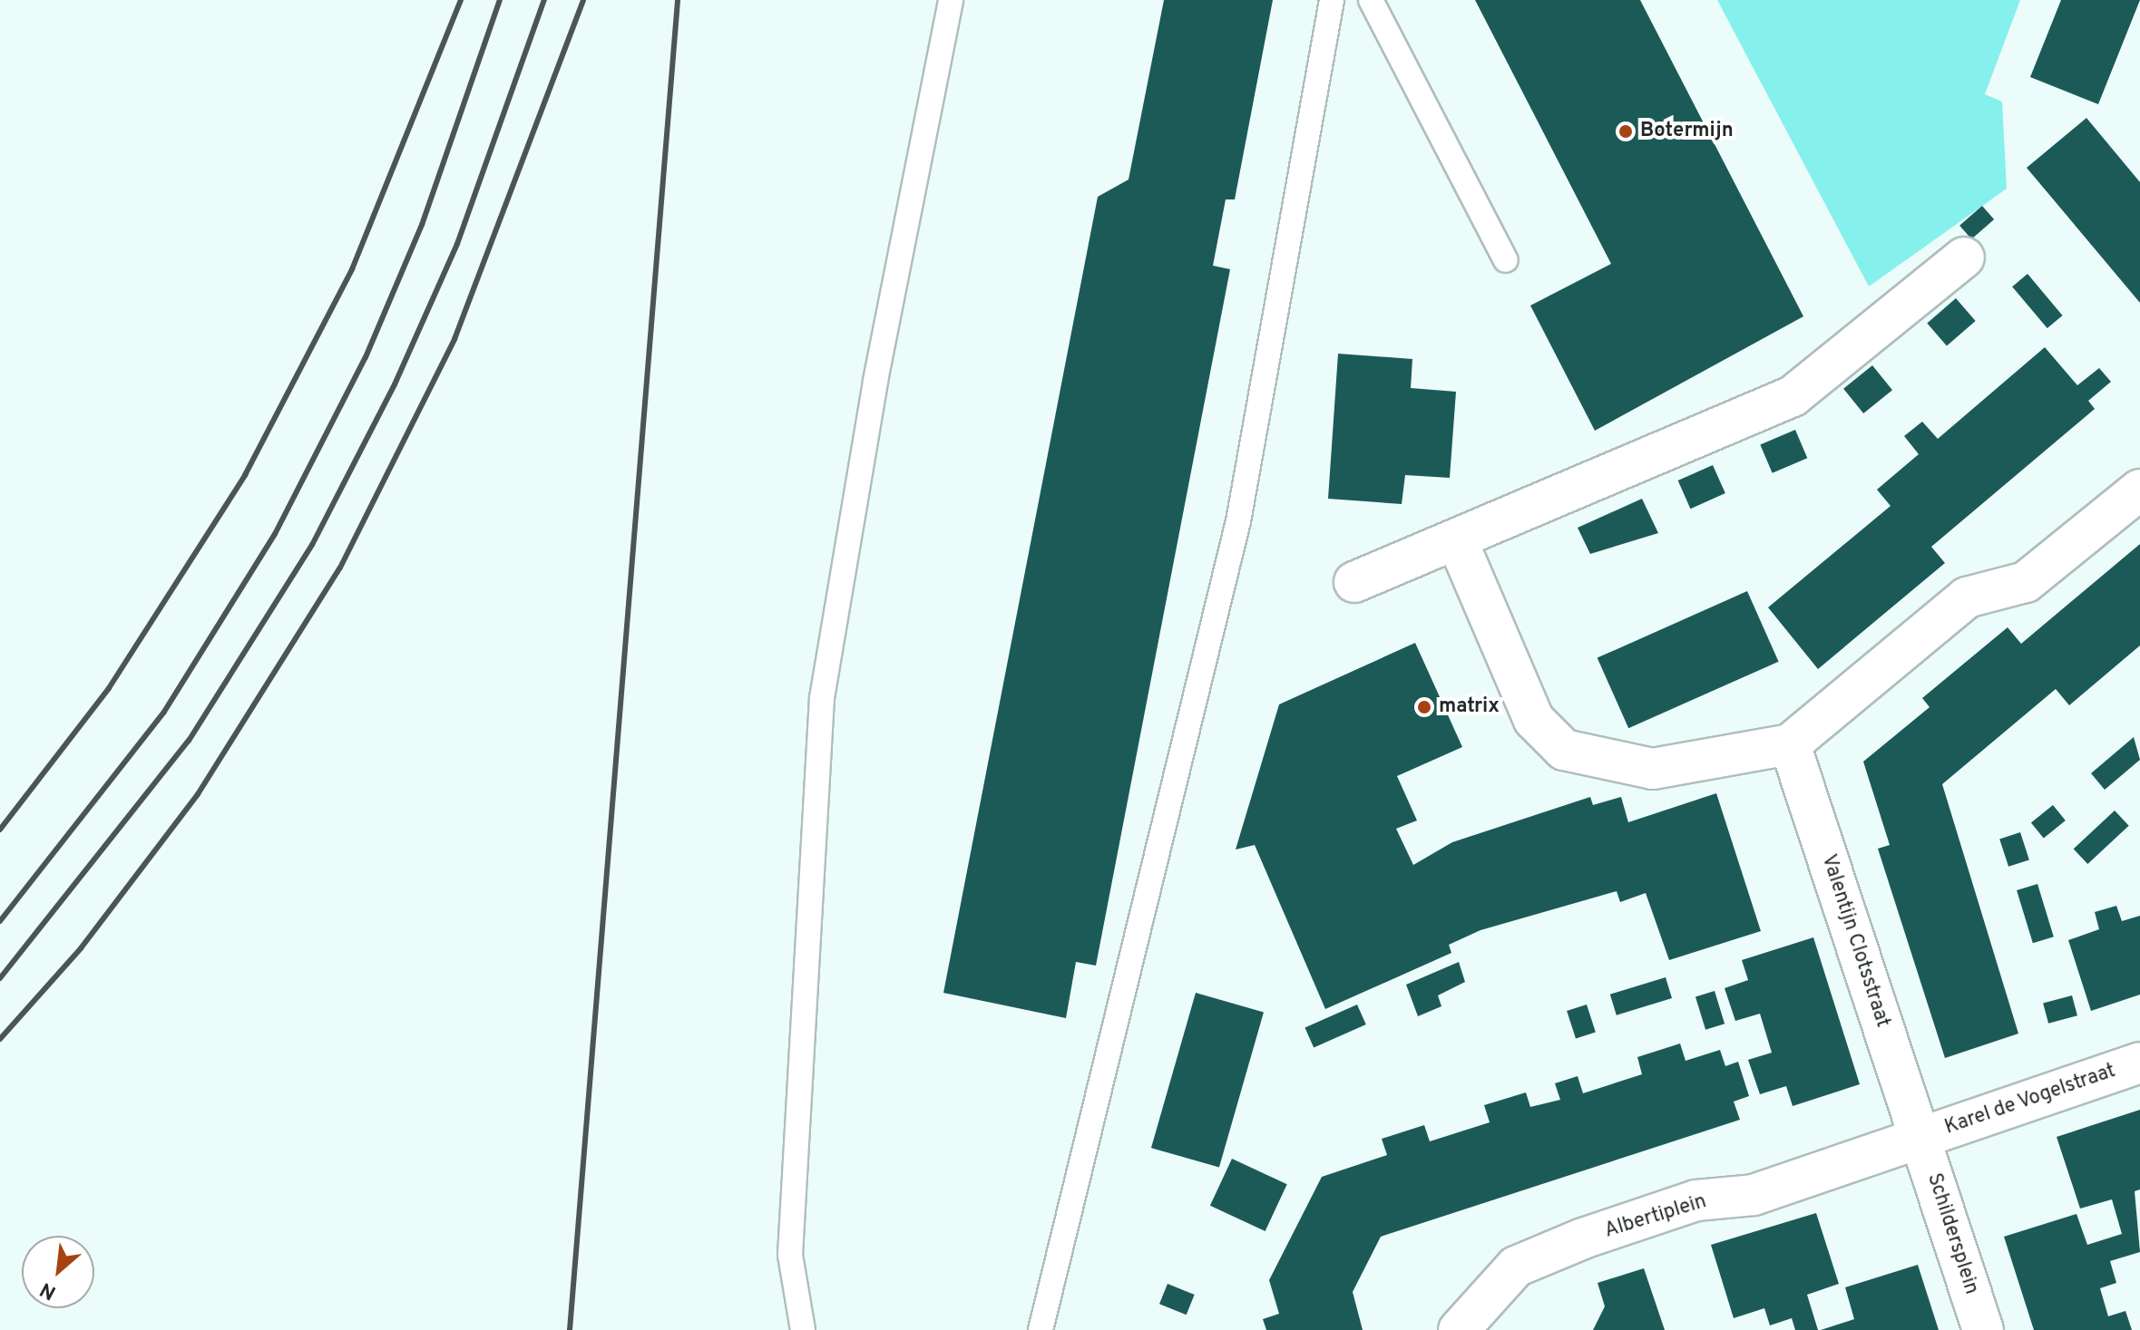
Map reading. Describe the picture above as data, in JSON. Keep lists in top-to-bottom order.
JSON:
{
  "streets": {
    "street": [
      "Valentijn Clotsstraat",
      "Karel de Vogelstraat",
      "Albertiplein",
      "Schildersplein"
    ]
  },
  "crossings": [
    ["Valentijn Clotsstraat", "Karel de Vogelstraat"],
    ["Valentijn Clotsstraat", "Albertiplein"],
    ["Valentijn Clotsstraat", "Schildersplein"],
    ["Karel de Vogelstraat", "Albertiplein"],
    ["Karel de Vogelstraat", "Schildersplein"],
    ["Albertiplein", "Schildersplein"]
  ],
  "places": ["Botermijn", "matrix"],
  "north": "bottom left"
}
